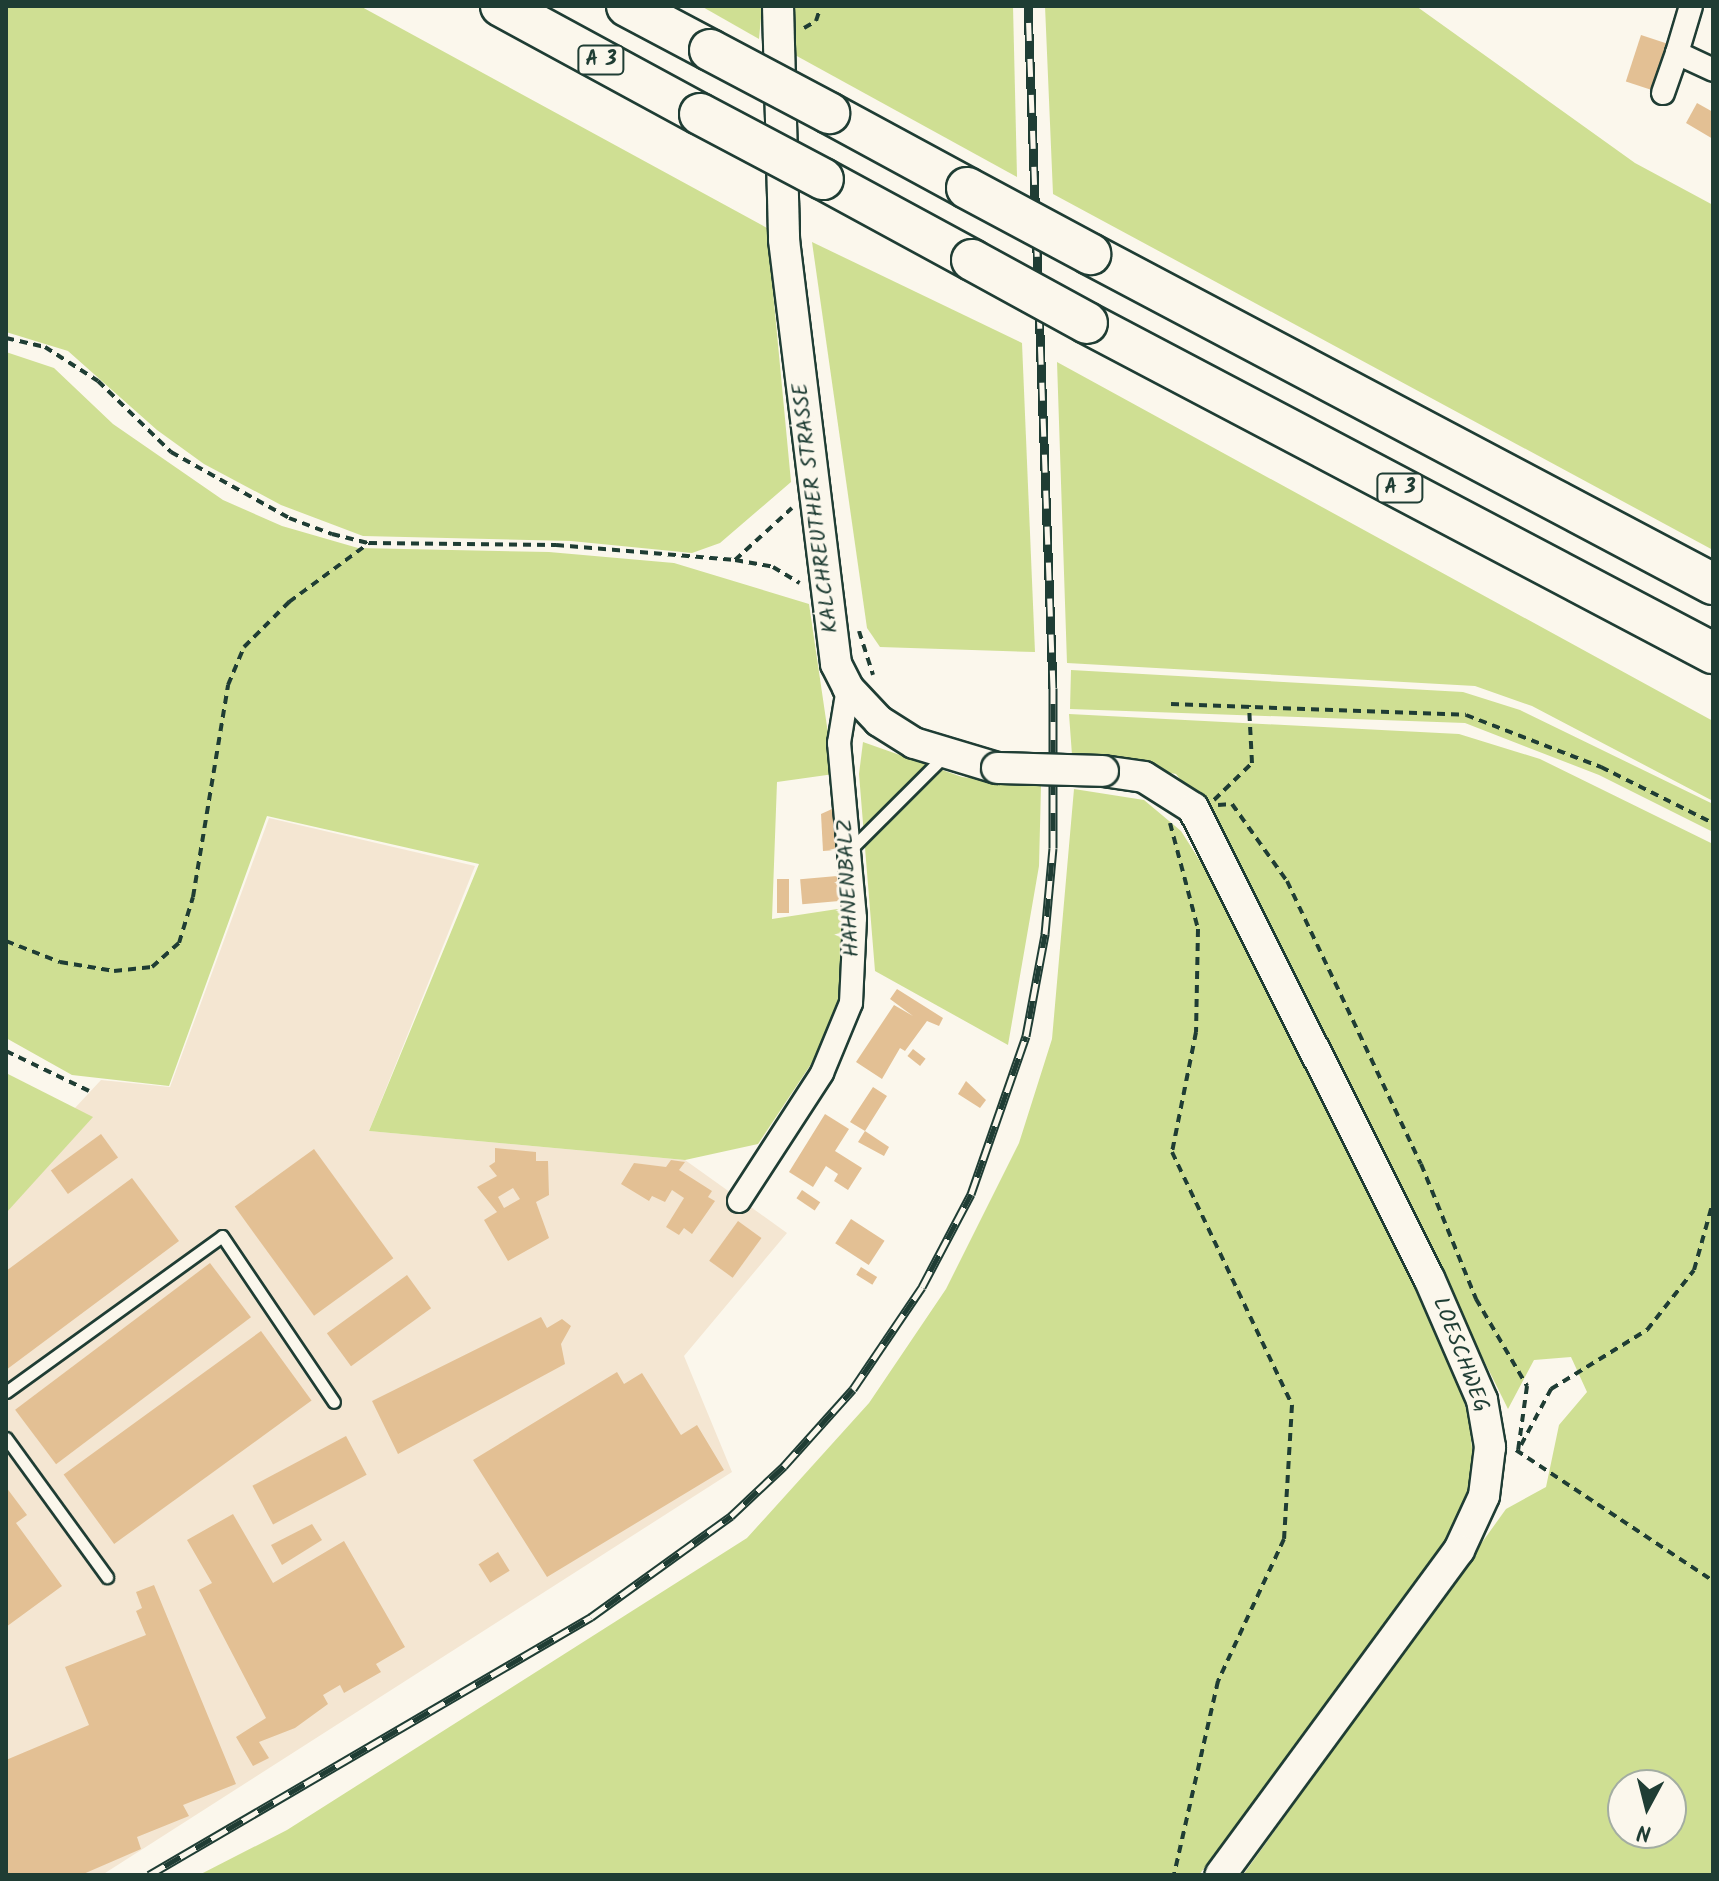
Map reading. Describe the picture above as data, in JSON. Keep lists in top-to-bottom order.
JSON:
{
  "streets": {
    "highway": ["A 3"],
    "street": ["KALCHREUTHER STRASSE", "HAHNENBALZ", "LOESCHWEG"]
  },
  "crossings": [
    ["KALCHREUTHER STRASSE", "HAHNENBALZ"]
  ],
  "north": "bottom"
}
